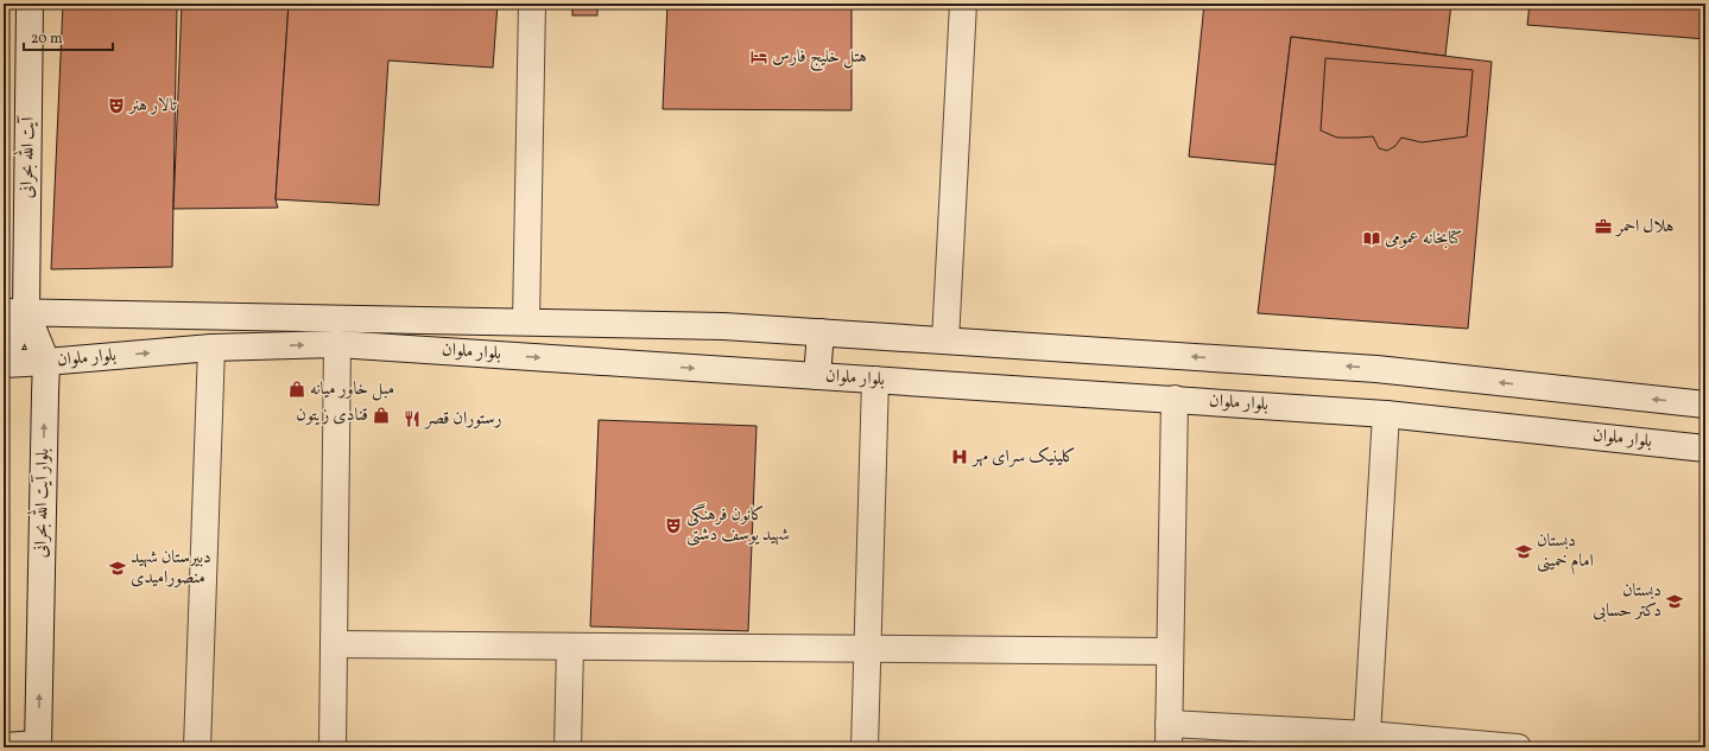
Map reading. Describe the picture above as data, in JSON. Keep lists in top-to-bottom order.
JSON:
{
  "streets": {
    "main road": ["آیت الله بحرانی", "بلوار ملوان", "بلوار آیت الله بحرانی"]
  },
  "crossings": [
    ["آیت الله بحرانی", "بلوار ملوان"],
    ["آیت الله بحرانی", "بلوار آیت الله بحرانی"],
    ["بلوار ملوان", "بلوار آیت الله بحرانی"]
  ],
  "places": {
    "hotel": ["هتل خلیج فارس"],
    "theatre": ["تالار هنر", "کانون فرهنگی شهید یوسف دشتی"],
    "office": ["هلال احمر"],
    "library": ["کتابخانه عمومی"],
    "shop": ["مبل خاور میانه", "قنادى زیتون"],
    "restaurant": ["رستوران قصر"],
    "hospital": ["کلینیک سرای مهر"],
    "school or university": ["دبستان امام خمینی", "دبیرستان شهید منصورامیدی", "دبستان دکتر حسابی"]
  },
  "scale_bar": "20 m"
}
